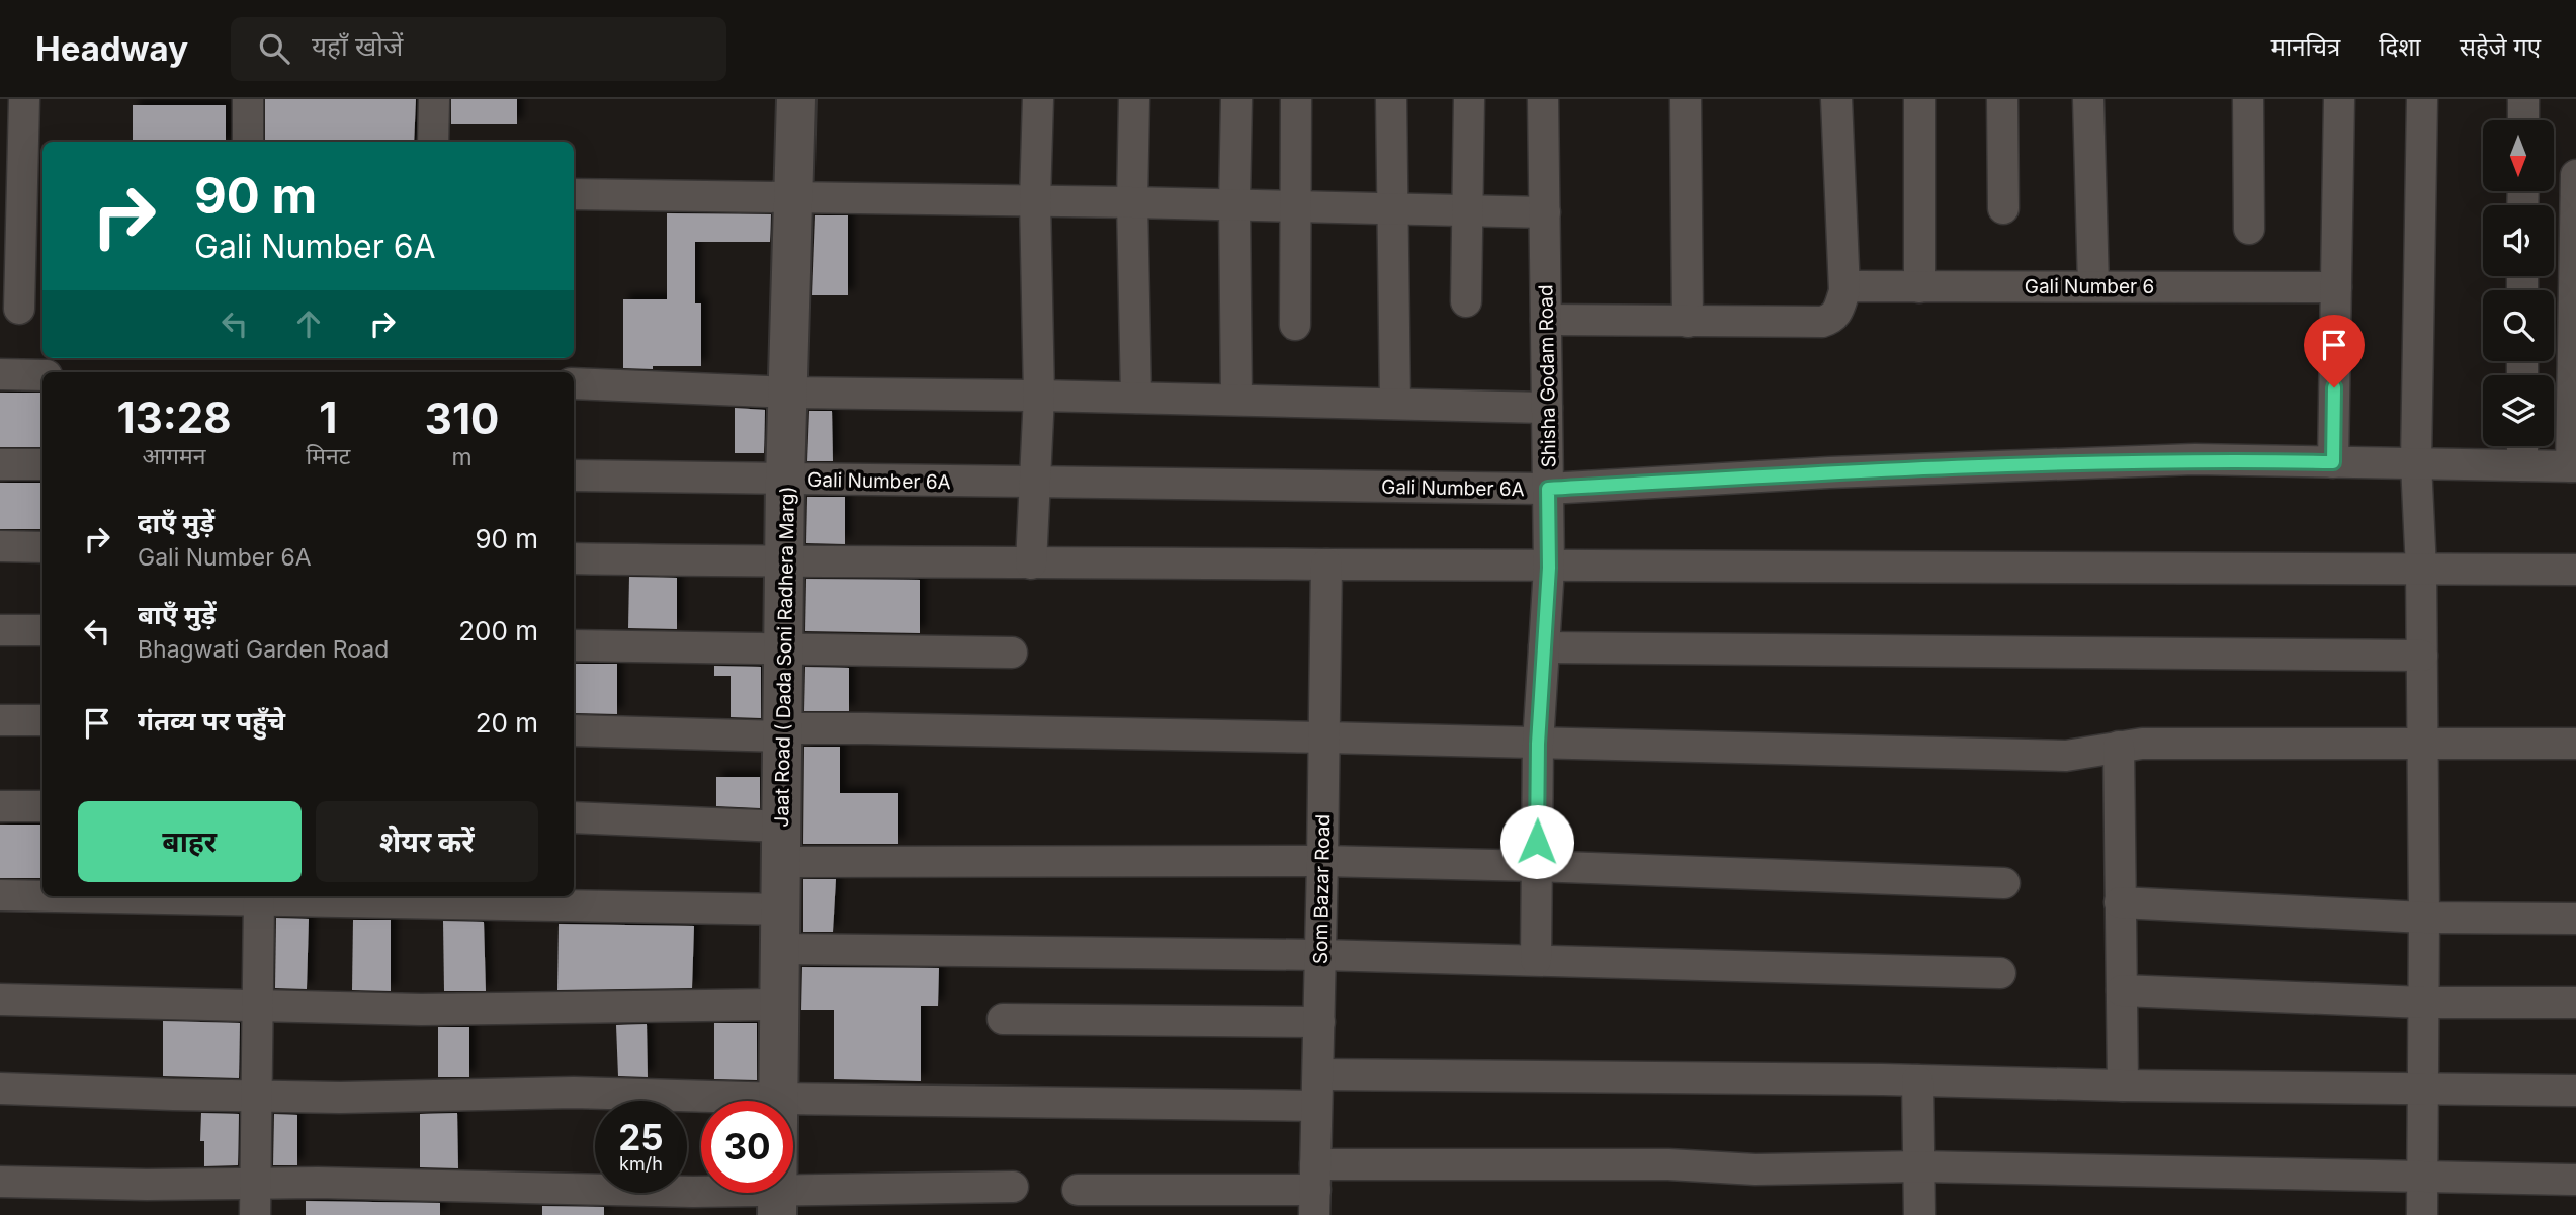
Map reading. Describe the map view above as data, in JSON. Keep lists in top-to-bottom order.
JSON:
{
  "streets": {
    "street": [
      "Gali Number 6",
      "Shisha Godam Road",
      "Gali Number 6A",
      "Jaat Road ( Dada Soni Radhera Marg)",
      "Som Bazar Road"
    ]
  },
  "crossings": [
    ["Shisha Godam Road", "Gali Number 6A"],
    ["Gali Number 6A", "Jaat Road ( Dada Soni Radhera Marg)"]
  ],
  "north": "bottom",
  "page": {
    "header": "Headway",
    "search": "यहाँ खोजें",
    "nav": ["मानचित्र", "दिशा", "सहेजे गए"],
    "turn": ["90 m", "Gali Number 6A"],
    "eta": [
      "13:28",
      "आगमन",
      "1",
      "मिनट",
      "310",
      "m"
    ],
    "list": [
      {
        "name": "दाएँ मुड़ें",
        "note": "Gali Number 6A",
        "value": "90 m"
      },
      {
        "name": "बाएँ मुड़ें",
        "note": "Bhagwati Garden Road",
        "value": "200 m"
      },
      {
        "name": "गंतव्य पर पहुँचे",
        "value": "20 m"
      }
    ],
    "buttons": ["बाहर", "शेयर करें"],
    "speed": "25 km/h",
    "limit": "30"
  }
}
